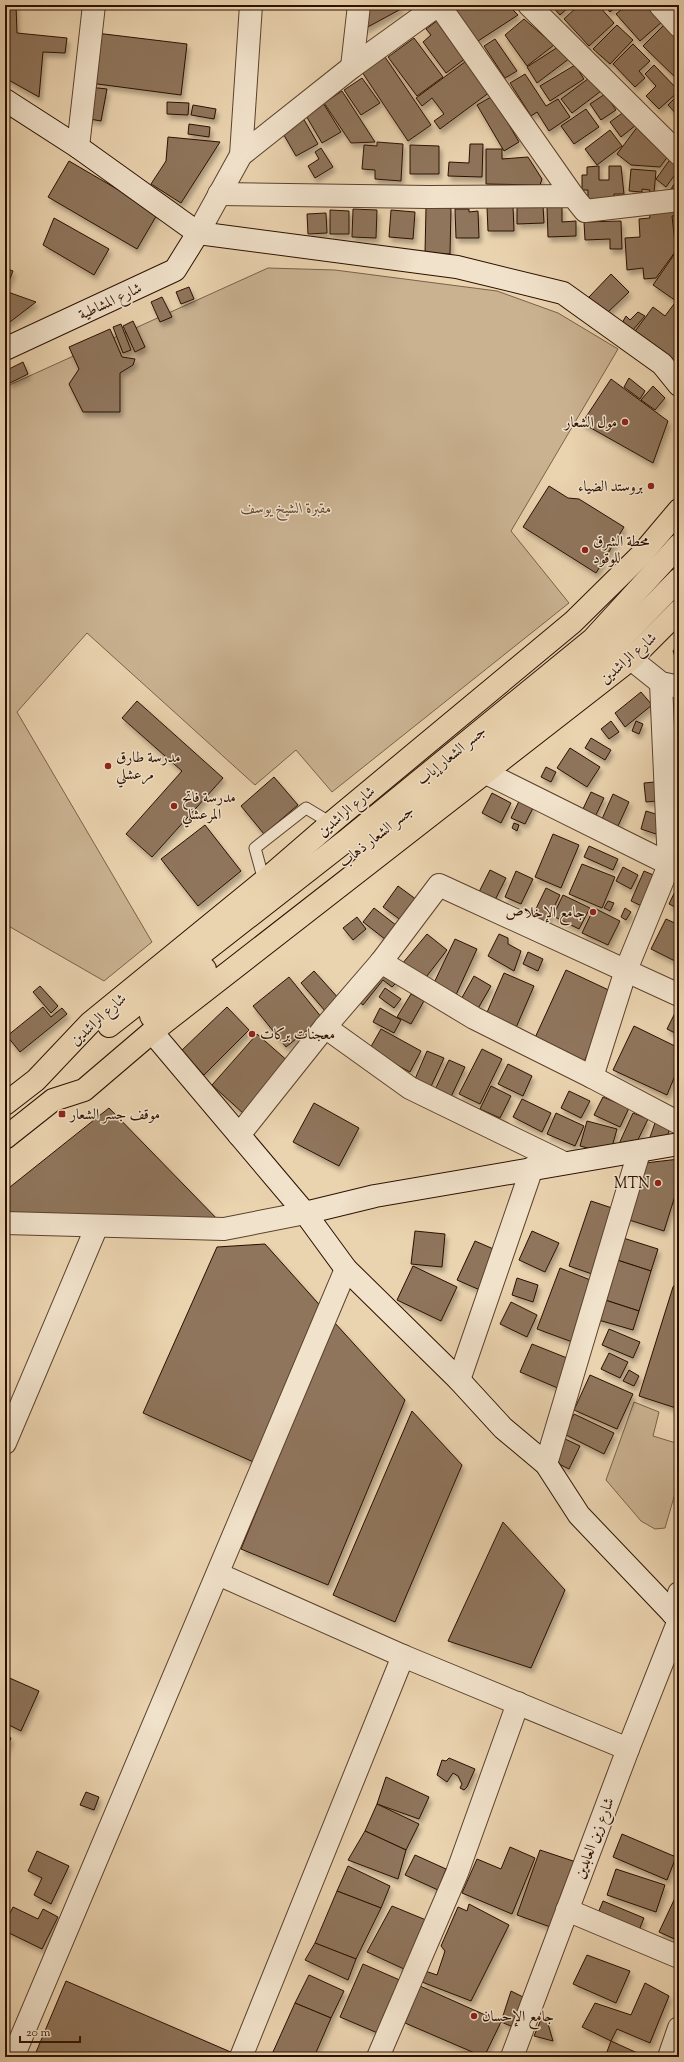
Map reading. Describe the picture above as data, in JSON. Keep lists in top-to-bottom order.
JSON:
{
  "streets": {
    "main road": ["شارع الراشدين", "جسر الشعار إياب", "جسر الشعار ذهاب"],
    "street": ["شارع المشاطية", "شارع زين العابدين"]
  },
  "crossings": [
    ["جسر الشعار إياب", "جسر الشعار ذهاب"]
  ],
  "parks": ["مقبرة الشيخ يوسف"],
  "places": {
    "other": [
      "مول الشعار",
      "بروستد الضياء",
      "محطة الشرق للوقود",
      "مدرسة طارق مرعشلي",
      "مدرسة فاتح المرعشلي",
      "جامع الإخلاص",
      "معجنات بركات",
      "MTN",
      "جامع الإحسان"
    ],
    "transit": ["موقف جسر الشعار"]
  },
  "scale_bar": "20 m"
}
